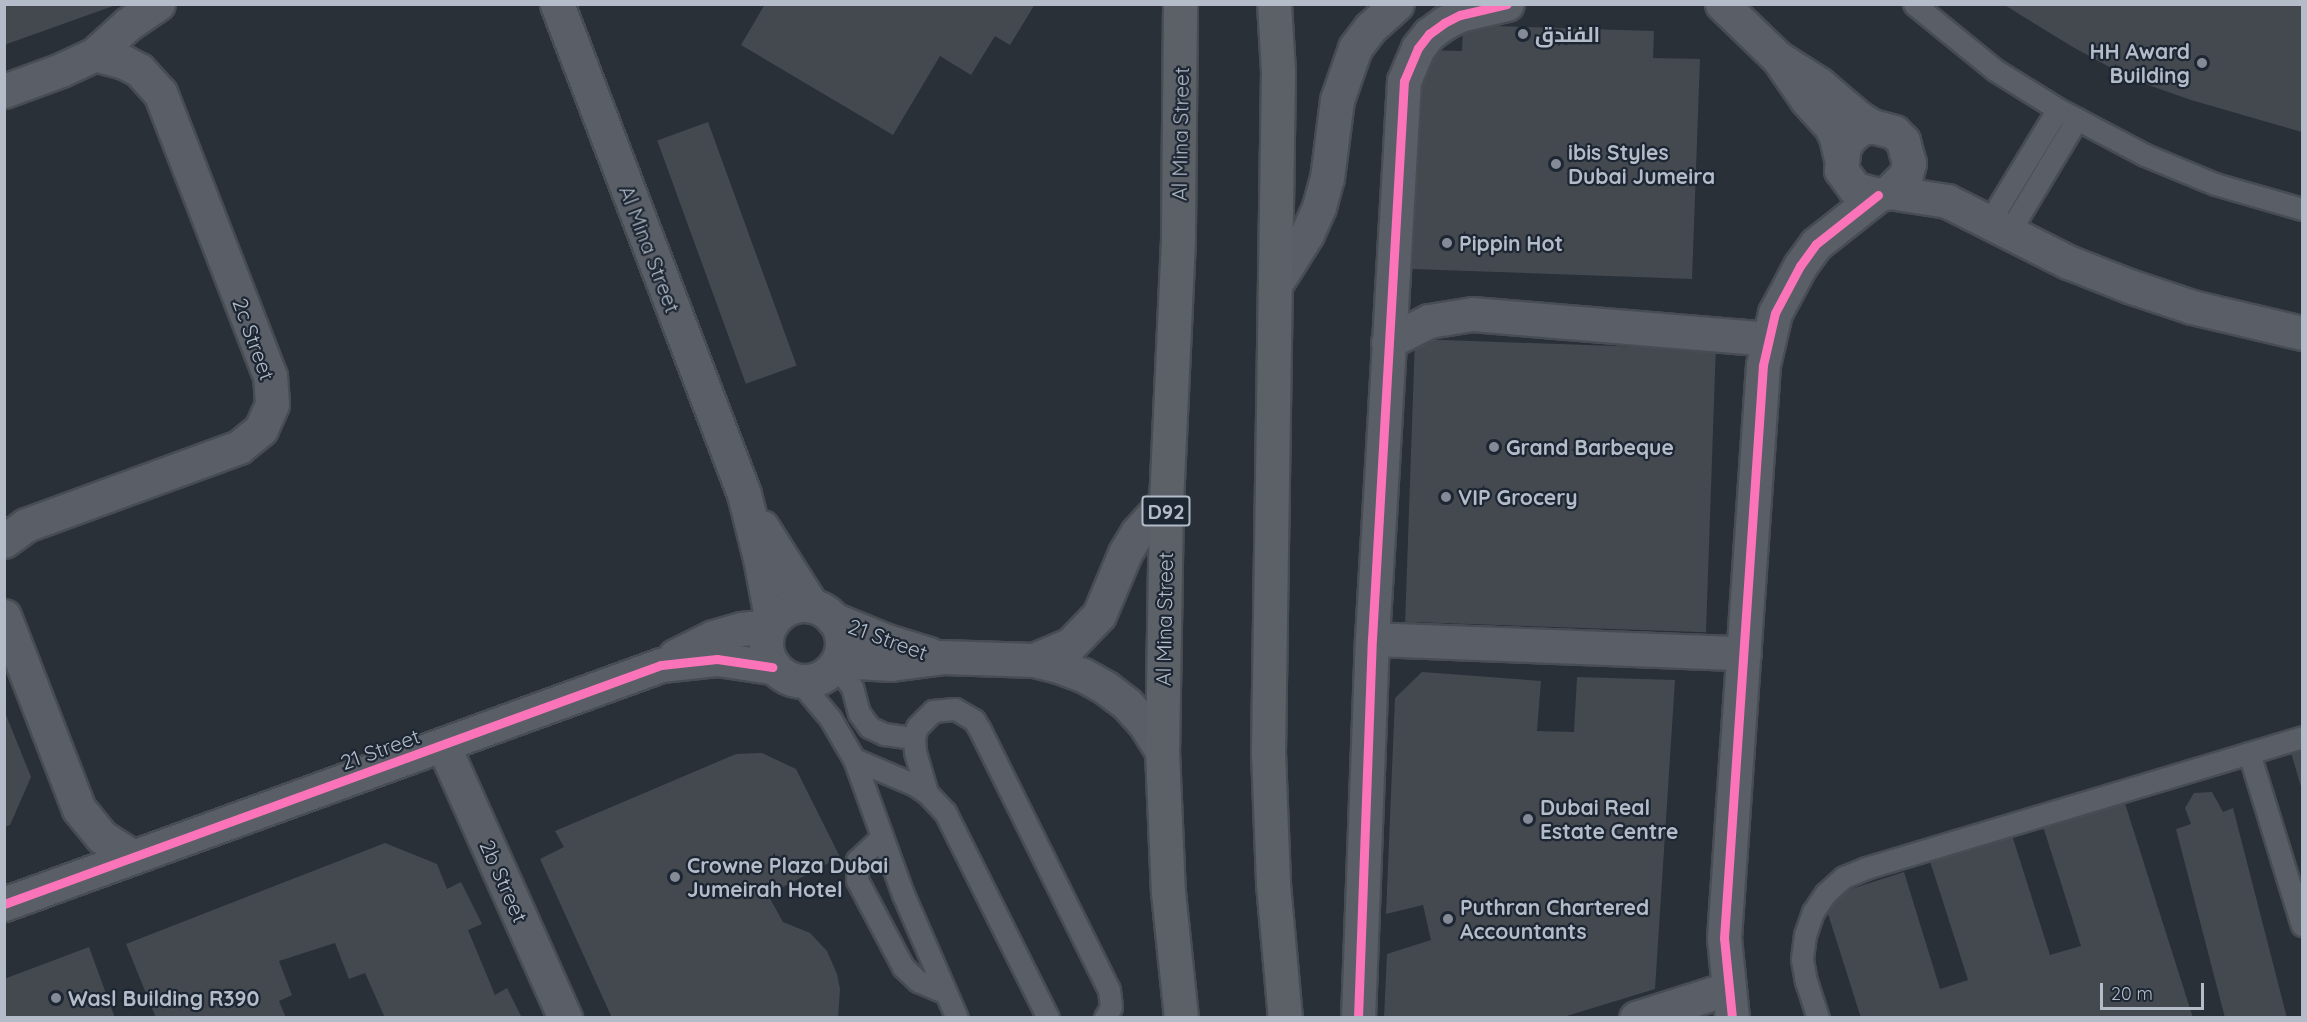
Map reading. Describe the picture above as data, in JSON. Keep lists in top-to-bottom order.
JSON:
{
  "streets": {
    "main road": ["Al Mina Street", "D92"],
    "street": ["2c Street", "21 Street", "2b Street"]
  },
  "crossings": [
    ["Al Mina Street", "21 Street"],
    ["21 Street", "2b Street"]
  ],
  "places": [
    "الفندق",
    "HH Award Building",
    "ibis Styles Dubai Jumeira",
    "Pippin Hot",
    "Grand Barbeque",
    "VIP Grocery",
    "Dubai Real Estate Centre",
    "Crowne Plaza Dubai Jumeirah Hotel",
    "Puthran Chartered Accountants",
    "Wasl Building R390"
  ],
  "scale_bar": "20 m"
}
